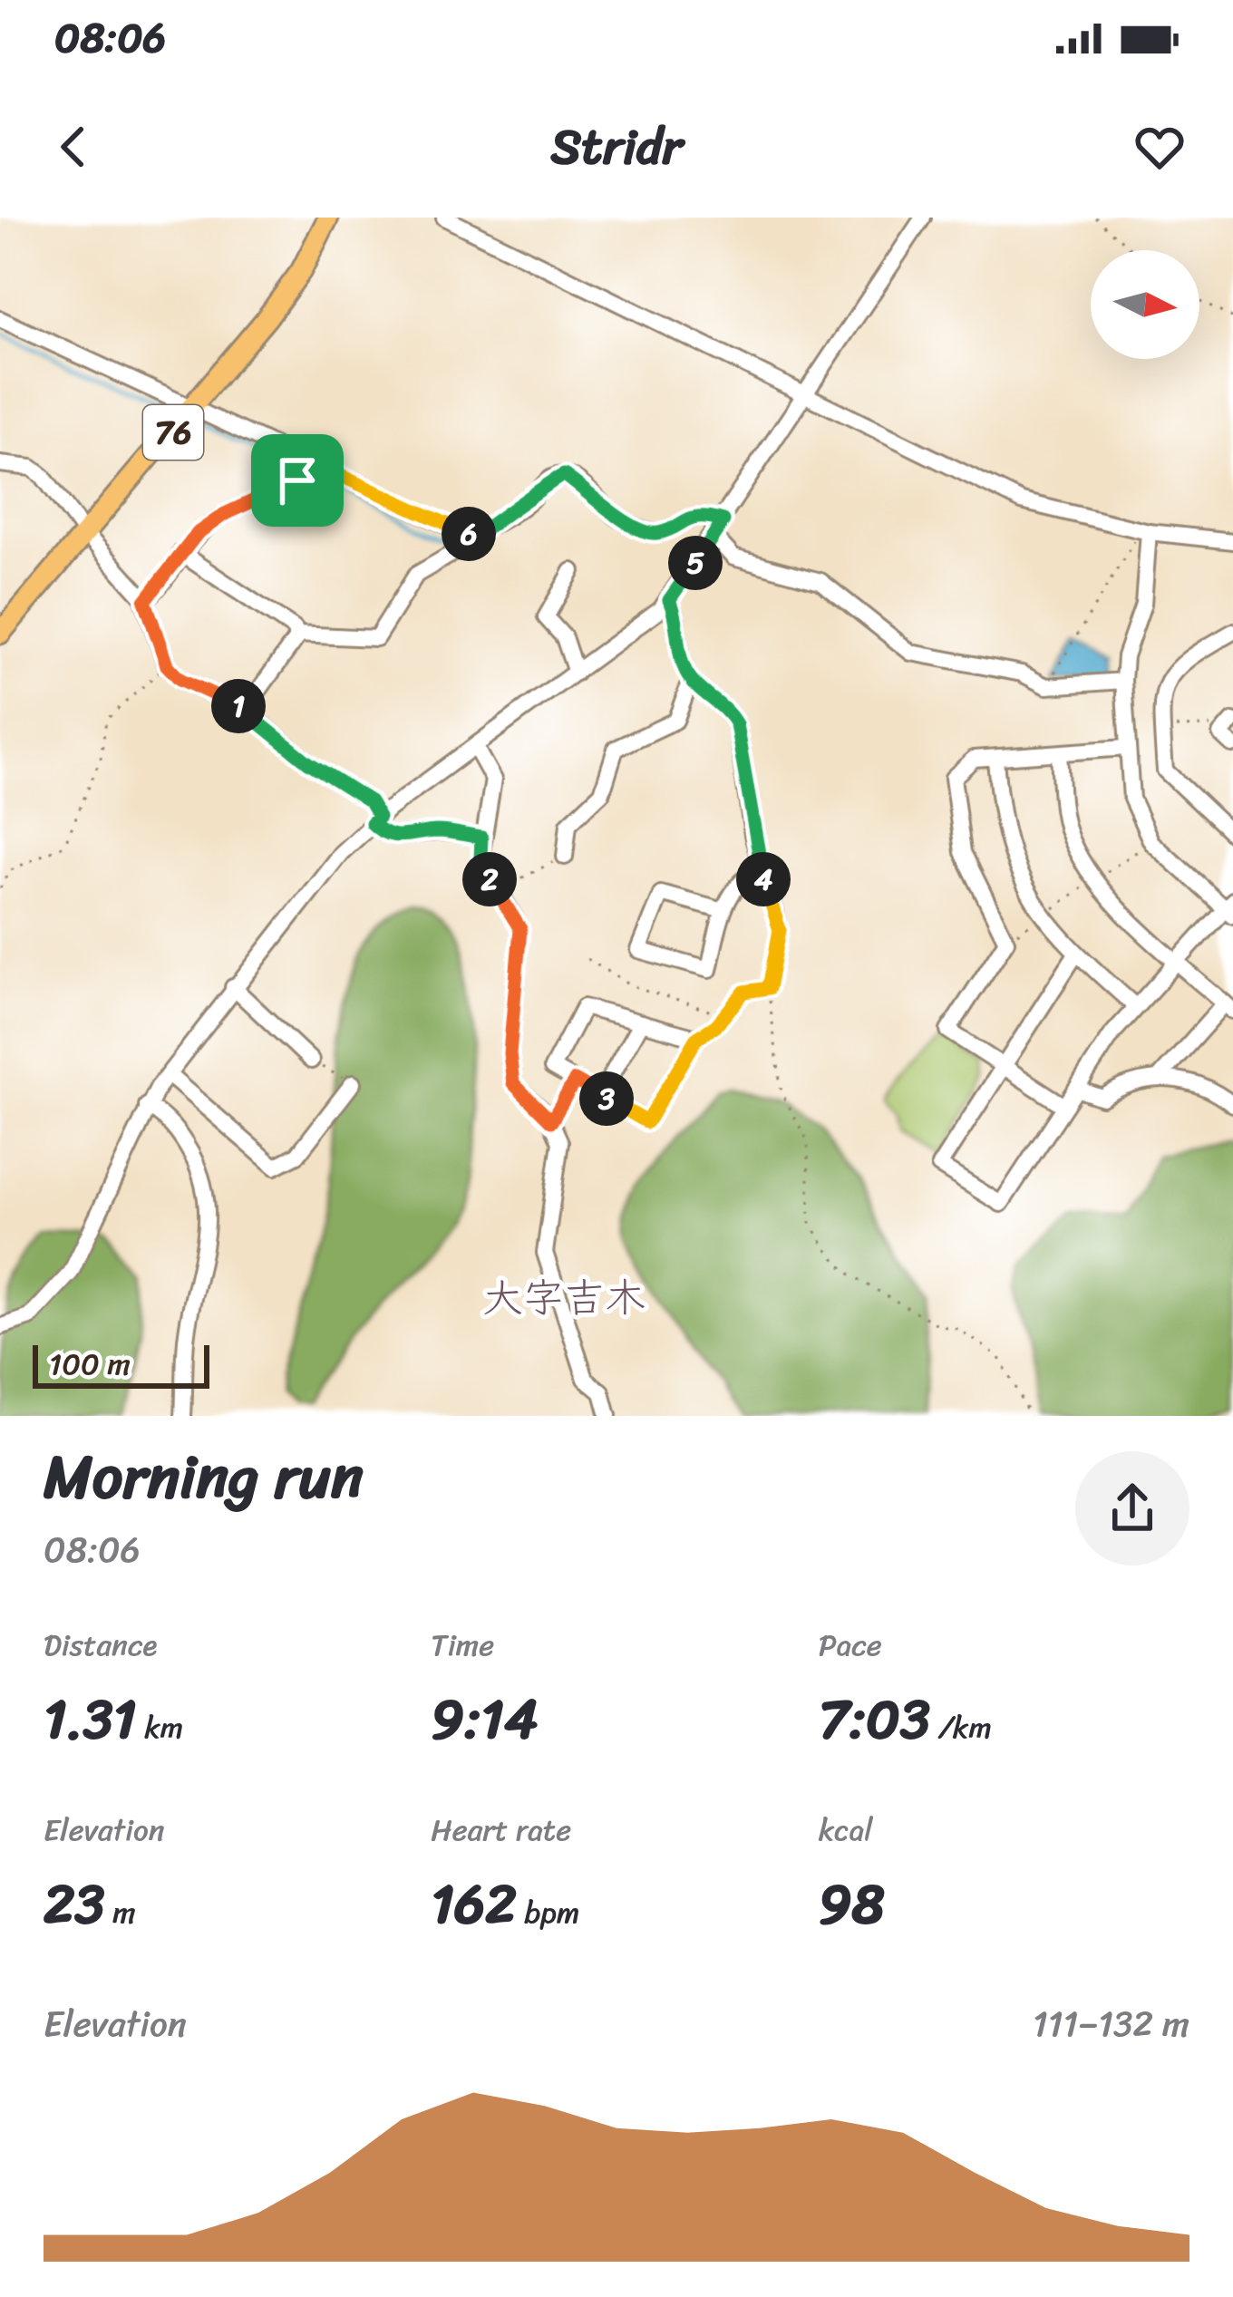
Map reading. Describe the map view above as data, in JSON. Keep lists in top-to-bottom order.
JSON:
{
  "streets": {
    "main road": ["76"]
  },
  "districts": ["大字吉木"],
  "scale_bar": "100 m",
  "north": "right",
  "page": {
    "status": "08:06",
    "header": "Stridr",
    "pins": [
      "6",
      "5",
      "1",
      "2",
      "4",
      "3"
    ],
    "scale": "100 m",
    "heading": ["Morning run", "08:06"],
    "stats": [
      ["Distance", "1.31 km"],
      ["Time", "9:14"],
      ["Pace", "7:03 /km"],
      ["Elevation", "23 m"],
      ["Heart rate", "162 bpm"],
      ["kcal", "98"]
    ],
    "chart": ["Elevation", "111–132 m"]
  }
}
